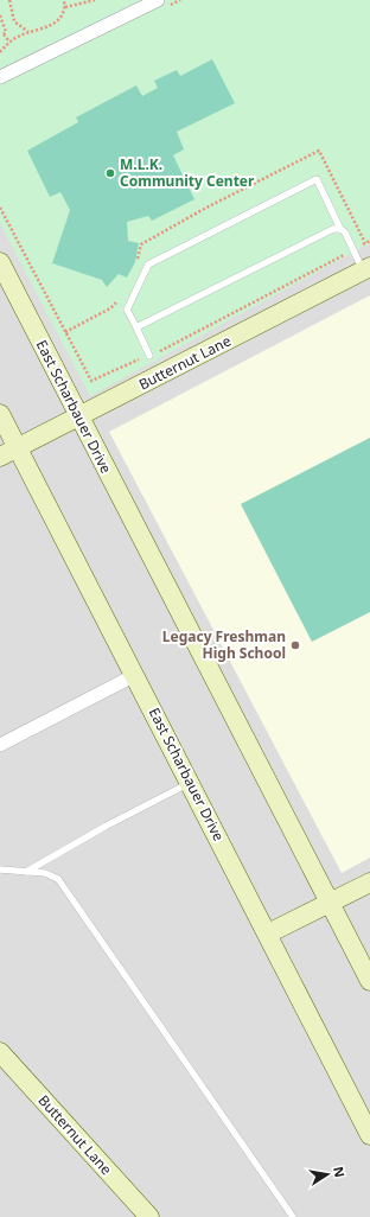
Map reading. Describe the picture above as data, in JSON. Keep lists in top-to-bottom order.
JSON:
{
  "streets": {
    "main road": ["Butternut Lane", "East Scharbauer Drive"]
  },
  "crossings": [
    ["Butternut Lane", "East Scharbauer Drive"]
  ],
  "places": ["M.L.K. Community Center", "Legacy Freshman High School"],
  "north": "right"
}
